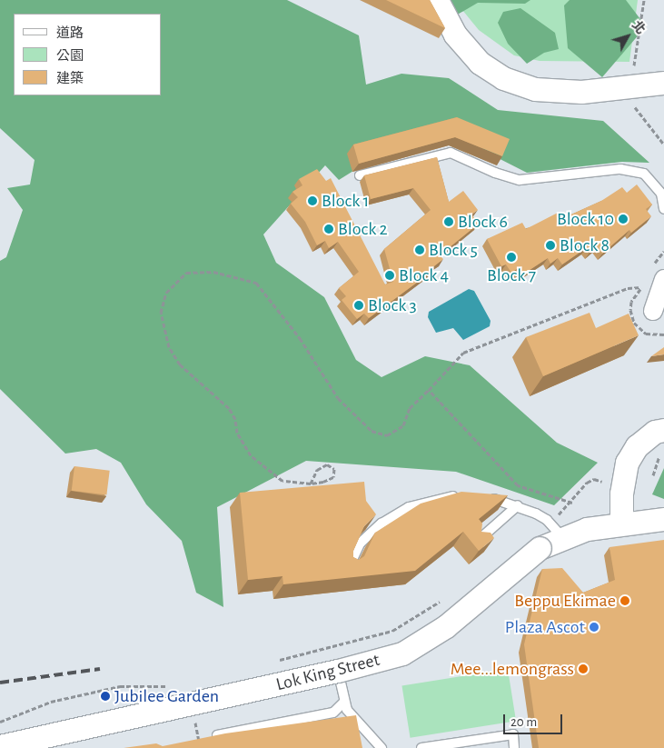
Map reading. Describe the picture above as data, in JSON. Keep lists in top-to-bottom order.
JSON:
{
  "streets": {
    "street": ["Lok King Street"]
  },
  "places": [
    "Block 1",
    "Block 10",
    "Block 6",
    "Block 2",
    "Block 8",
    "Block 5",
    "Block 7",
    "Block 4",
    "Block 3",
    "Beppu Ekimae",
    "Plaza Ascot",
    "Mee...lemongrass",
    "Jubilee Garden"
  ],
  "legend": ["道路", "公園", "建築"],
  "scale_bar": "20 m",
  "north": "top right"
}
